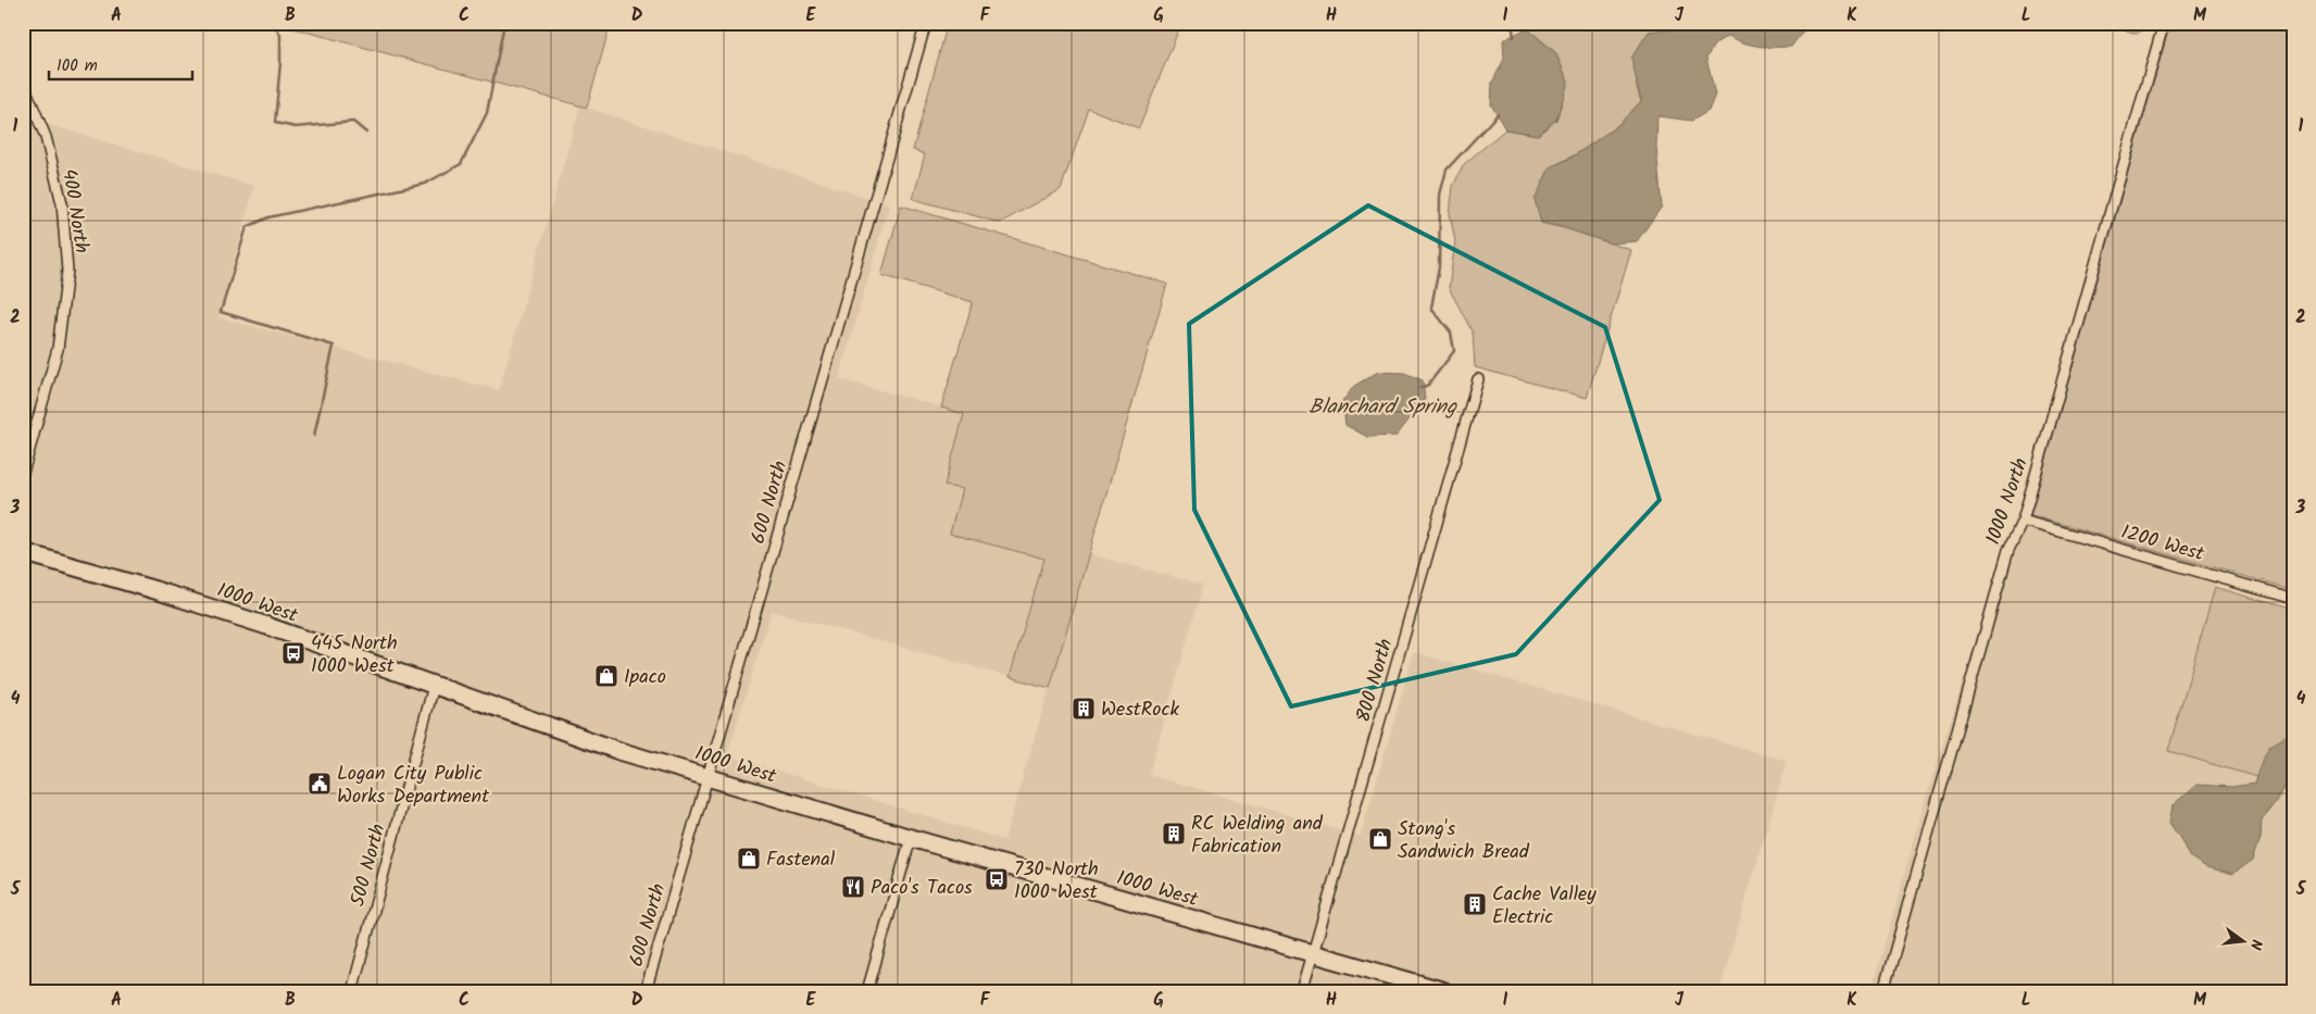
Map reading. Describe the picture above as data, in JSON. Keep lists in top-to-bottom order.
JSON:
{
  "streets": {
    "main road": ["1000 West"],
    "street": [
      "400 North",
      "1000 North",
      "600 North",
      "1200 West",
      "800 North",
      "500 North"
    ]
  },
  "crossings": [
    ["1000 North", "1200 West"],
    ["600 North", "1000 West"],
    ["1000 West", "800 North"],
    ["1000 West", "500 North"]
  ],
  "water": ["Blanchard Spring"],
  "places": {
    "bus stop": ["445 North 1000 West", "730 North 1000 West"],
    "shop": ["Ipaco", "Stong's Sandwich Bread", "Fastenal"],
    "building": ["WestRock", "RC Welding and Fabrication", "Cache Valley Electric"],
    "public building": ["Logan City Public Works Department"],
    "restaurant": ["Paco's Tacos"]
  },
  "scale_bar": "100 m",
  "north": "right",
  "grid": {
    "columns": [
      "A",
      "B",
      "C",
      "D",
      "E",
      "F",
      "G",
      "H",
      "I",
      "J",
      "K",
      "L",
      "M"
    ],
    "rows": [
      "1",
      "2",
      "3",
      "4",
      "5"
    ]
  }
}
